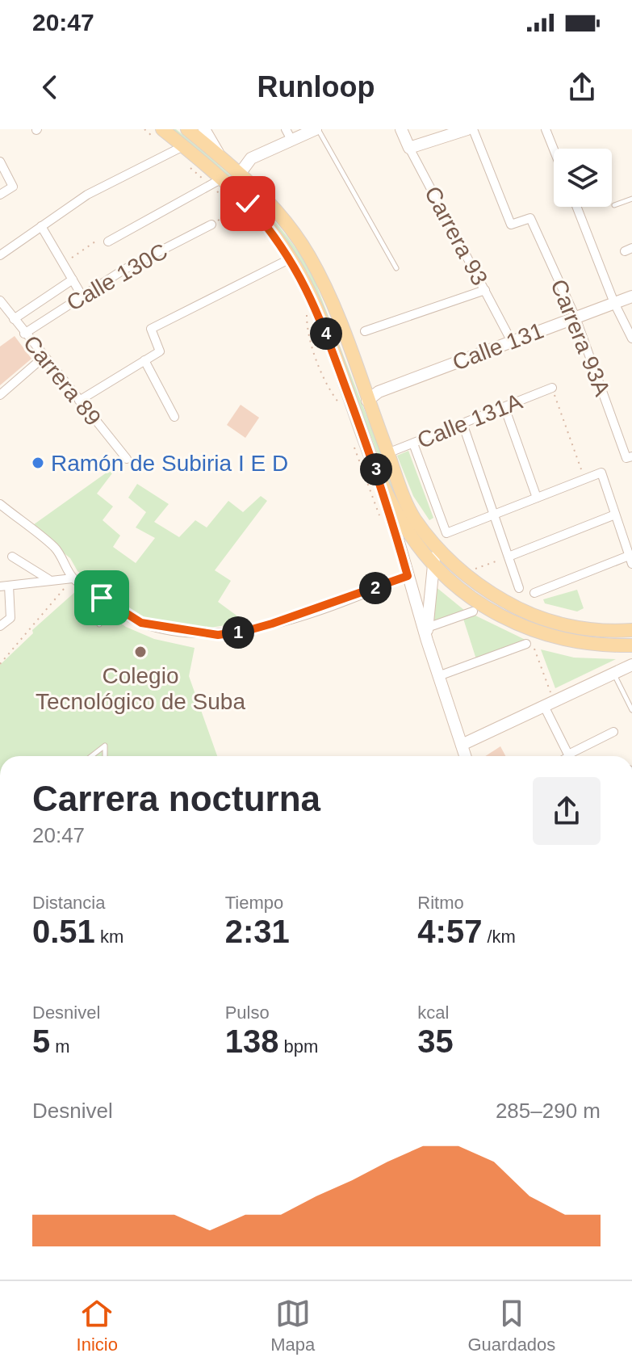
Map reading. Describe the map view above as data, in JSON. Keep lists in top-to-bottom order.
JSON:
{
  "streets": {
    "main road": ["Carrera 93", "Calle 131"],
    "street": [
      "Calle 130C",
      "Carrera 93A",
      "Carrera 89",
      "Calle 131A"
    ]
  },
  "crossings": [
    ["Carrera 93", "Calle 131"],
    ["Calle 130C", "Carrera 89"],
    ["Carrera 93A", "Calle 131"]
  ],
  "places": ["Ramón de Subiria I E D", "Colegio Tecnológico de Suba"],
  "page": {
    "status": "20:47",
    "header": "Runloop",
    "pins": [
      "4",
      "3",
      "2",
      "1"
    ],
    "heading": ["Carrera nocturna", "20:47"],
    "stats": [
      ["Distancia", "0.51 km"],
      ["Tiempo", "2:31"],
      ["Ritmo", "4:57 /km"],
      ["Desnivel", "5 m"],
      ["Pulso", "138 bpm"],
      ["kcal", "35"]
    ],
    "chart": ["Desnivel", "285–290 m"],
    "tabs": ["Inicio", "Mapa", "Guardados"]
  }
}
